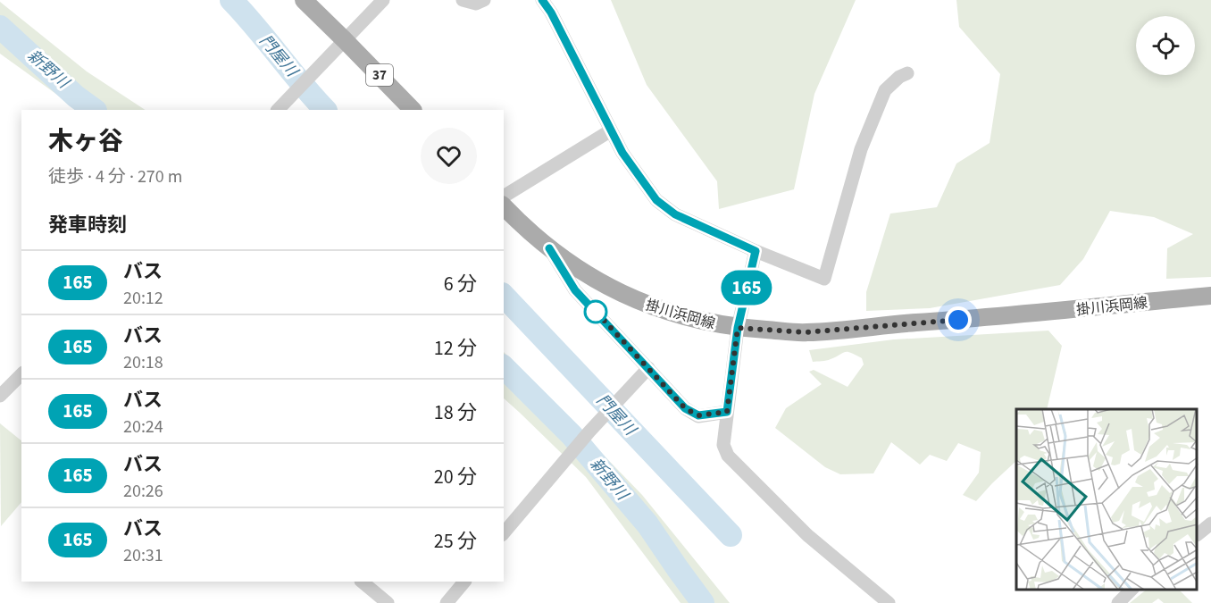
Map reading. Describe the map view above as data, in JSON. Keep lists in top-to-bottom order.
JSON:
{
  "streets": {
    "main road": ["37", "掛川浜岡線"]
  },
  "water": ["門屋川", "新野川"],
  "lines": ["bus line 165"],
  "page": {
    "on_map": "165",
    "heading": [
      ["木ヶ谷", "徒歩 · 4 分 · 270 m"],
      "発車時刻"
    ],
    "list": [
      {
        "mark": "165",
        "name": "バス",
        "note": "20:12",
        "value": "6 分"
      },
      {
        "mark": "165",
        "name": "バス",
        "note": "20:18",
        "value": "12 分"
      },
      {
        "mark": "165",
        "name": "バス",
        "note": "20:24",
        "value": "18 分"
      },
      {
        "mark": "165",
        "name": "バス",
        "note": "20:26",
        "value": "20 分"
      },
      {
        "mark": "165",
        "name": "バス",
        "note": "20:31",
        "value": "25 分"
      }
    ]
  }
}
